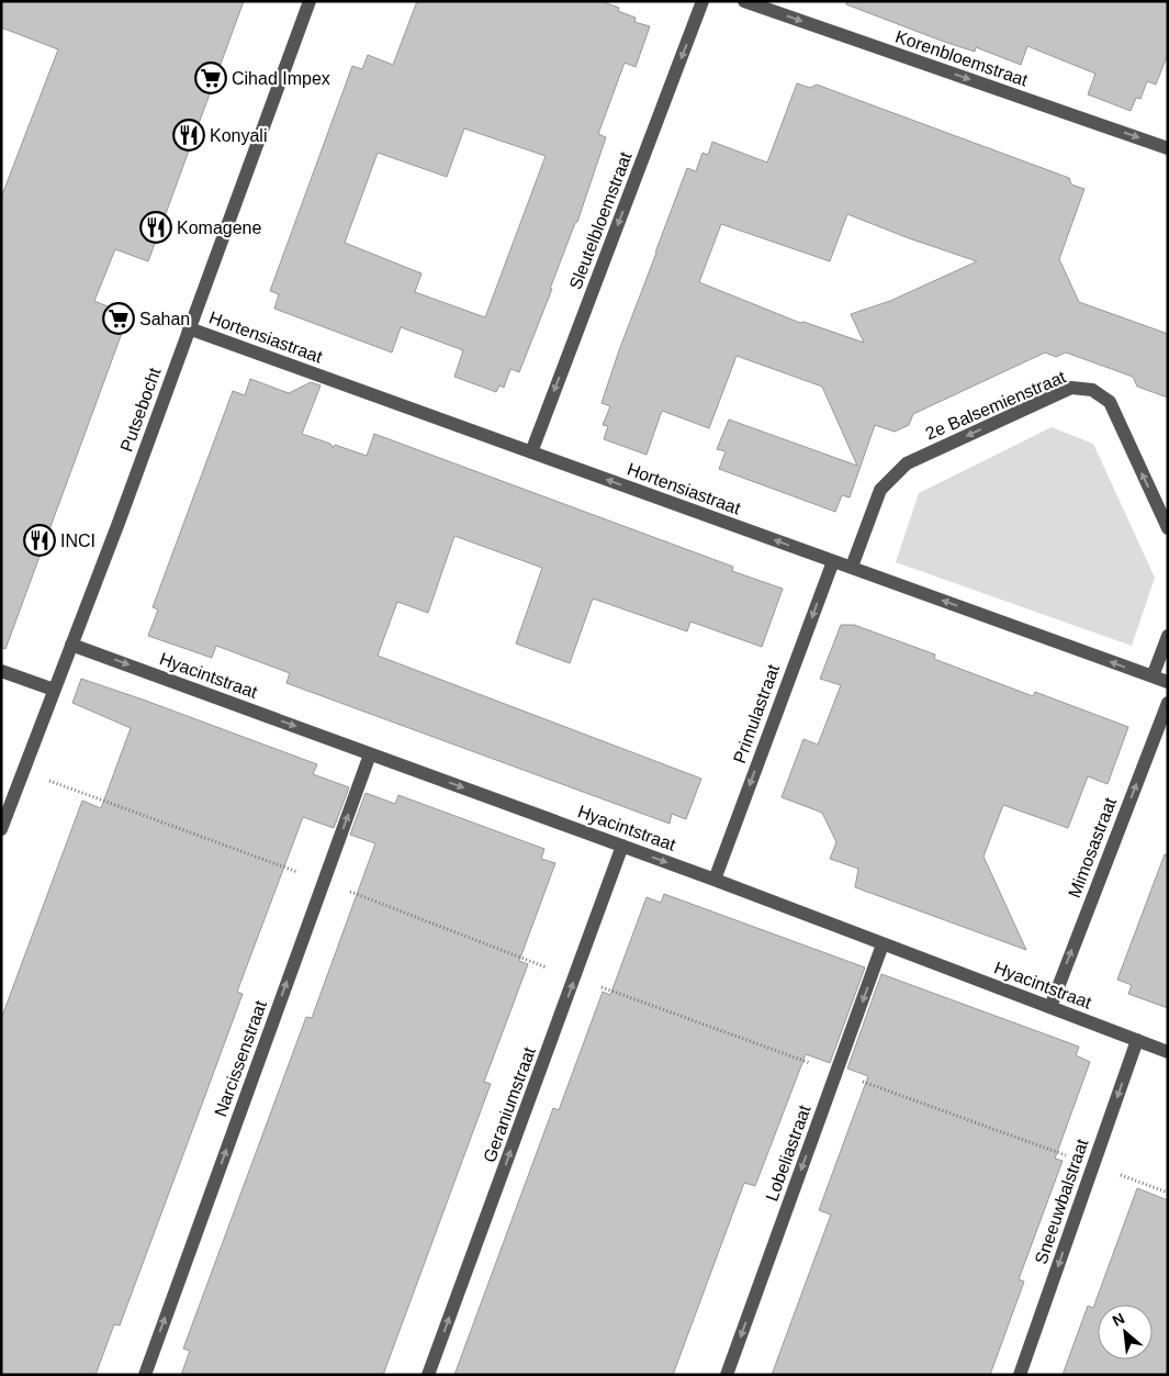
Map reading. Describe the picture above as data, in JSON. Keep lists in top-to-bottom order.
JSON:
{
  "streets": {
    "street": [
      "Korenbloemstraat",
      "Sleutelbloemstraat",
      "Hortensiastraat",
      "2e Balsemienstraat",
      "Putsebocht",
      "Hyacintstraat",
      "Primulastraat",
      "Mimosastraat",
      "Narcissenstraat",
      "Geraniumstraat",
      "Lobeliastraat",
      "Sneeuwbalstraat"
    ]
  },
  "crossings": [
    ["Sleutelbloemstraat", "Hortensiastraat"],
    ["Hortensiastraat", "2e Balsemienstraat"],
    ["Hortensiastraat", "Putsebocht"],
    ["Hortensiastraat", "Primulastraat"],
    ["Putsebocht", "Hyacintstraat"],
    ["Hyacintstraat", "Primulastraat"],
    ["Hyacintstraat", "Mimosastraat"],
    ["Hyacintstraat", "Narcissenstraat"],
    ["Hyacintstraat", "Geraniumstraat"],
    ["Hyacintstraat", "Lobeliastraat"],
    ["Hyacintstraat", "Sneeuwbalstraat"]
  ],
  "one_way": [
    "Korenbloemstraat",
    "Sleutelbloemstraat",
    "Hortensiastraat",
    "Hyacintstraat",
    "Primulastraat",
    "Mimosastraat",
    "Narcissenstraat",
    "Geraniumstraat",
    "Lobeliastraat",
    "Sneeuwbalstraat"
  ],
  "places": {
    "supermarket": ["Cihad Impex", "Sahan"],
    "restaurant": ["Konyali", "Komagene", "INCI"]
  },
  "north": "top left"
}
